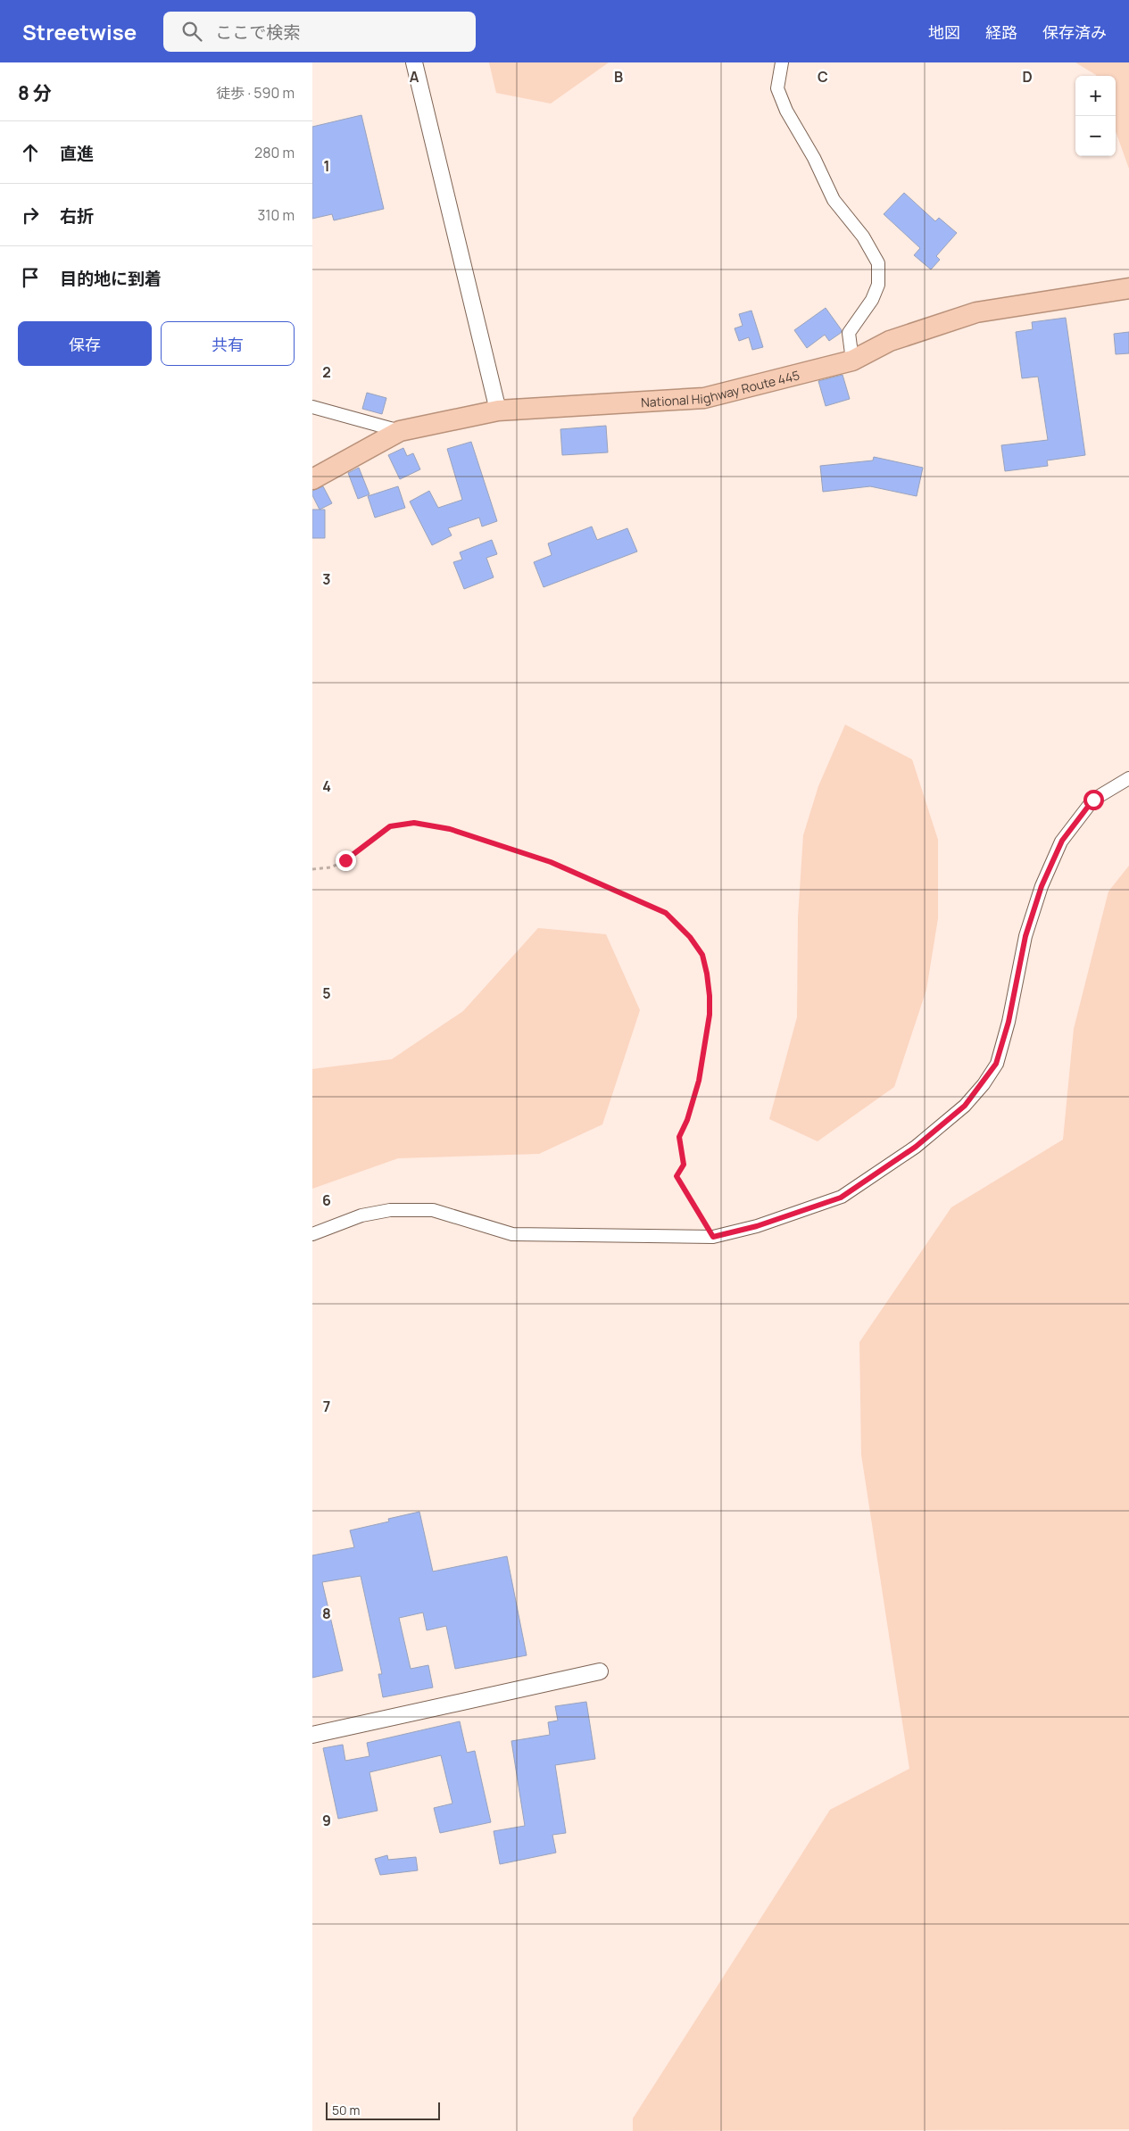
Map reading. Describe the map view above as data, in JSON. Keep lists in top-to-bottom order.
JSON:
{
  "streets": {
    "highway": ["National Highway Route 445"]
  },
  "scale_bar": "50 m",
  "page": {
    "header": "Streetwise",
    "search": "ここで検索",
    "nav": ["地図", "経路", "保存済み"],
    "heading": ["8 分", "徒歩 · 590 m"],
    "map_buttons": ["+", "−"],
    "list": [
      ["直進", "280 m"],
      ["右折", "310 m"],
      "目的地に到着"
    ],
    "buttons": ["保存", "共有"],
    "scale": "50 m"
  },
  "grid": {
    "columns": [
      "A",
      "B",
      "C",
      "D"
    ],
    "rows": [
      "1",
      "2",
      "3",
      "4",
      "5",
      "6",
      "7",
      "8",
      "9"
    ]
  }
}
